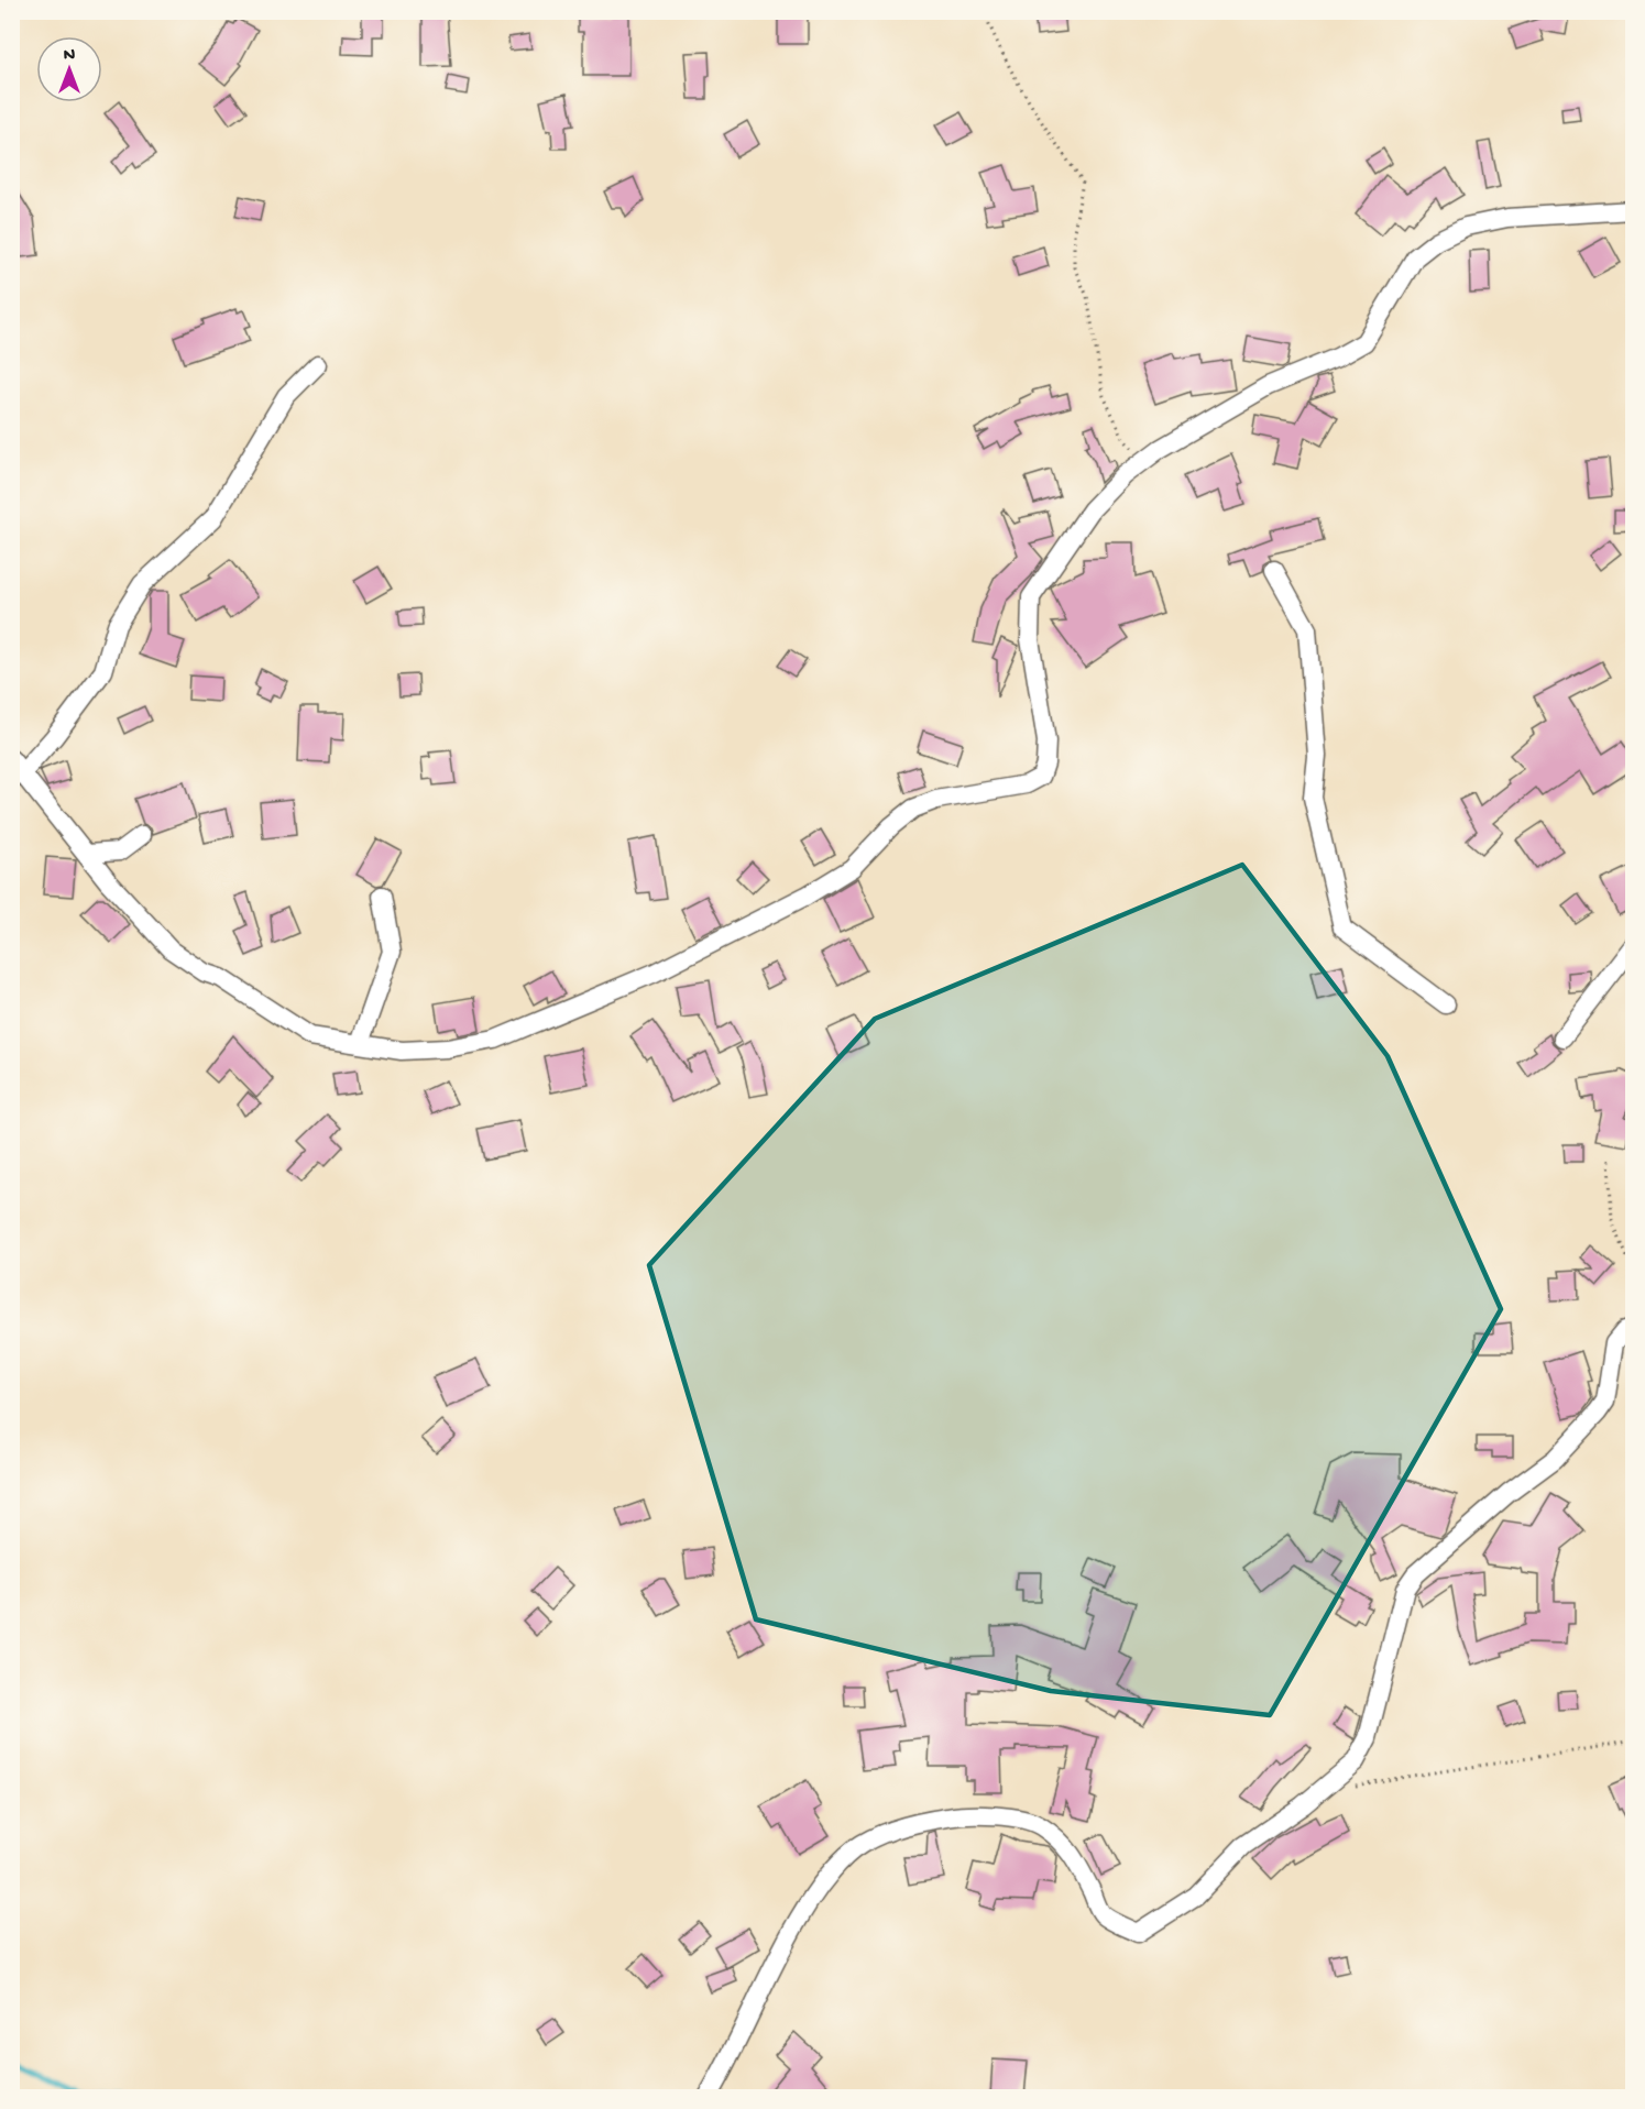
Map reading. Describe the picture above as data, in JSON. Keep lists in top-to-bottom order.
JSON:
{
  "north": "top"
}
